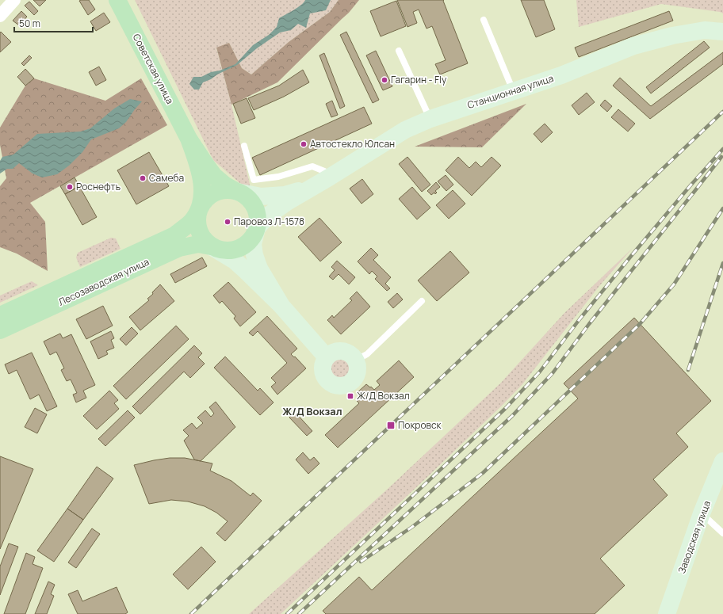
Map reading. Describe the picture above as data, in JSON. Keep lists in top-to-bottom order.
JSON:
{
  "streets": {
    "main road": ["Советская улица", "Лесозаводская улица"],
    "street": ["Станционная улица", "Заводская улица"]
  },
  "crossings": [
    ["Советская улица", "Станционная улица"],
    ["Советская улица", "Лесозаводская улица"],
    ["Станционная улица", "Лесозаводская улица"]
  ],
  "districts": ["Ж/Д Вокзал"],
  "places": {
    "other": [
      "Гагарин - Fly",
      "Автостекло Юлсан",
      "Самеба",
      "Роснефть",
      "Паровоз Л-1578"
    ],
    "transit": ["Ж/Д Вокзал", "Покровск"]
  },
  "scale_bar": "50 m"
}
